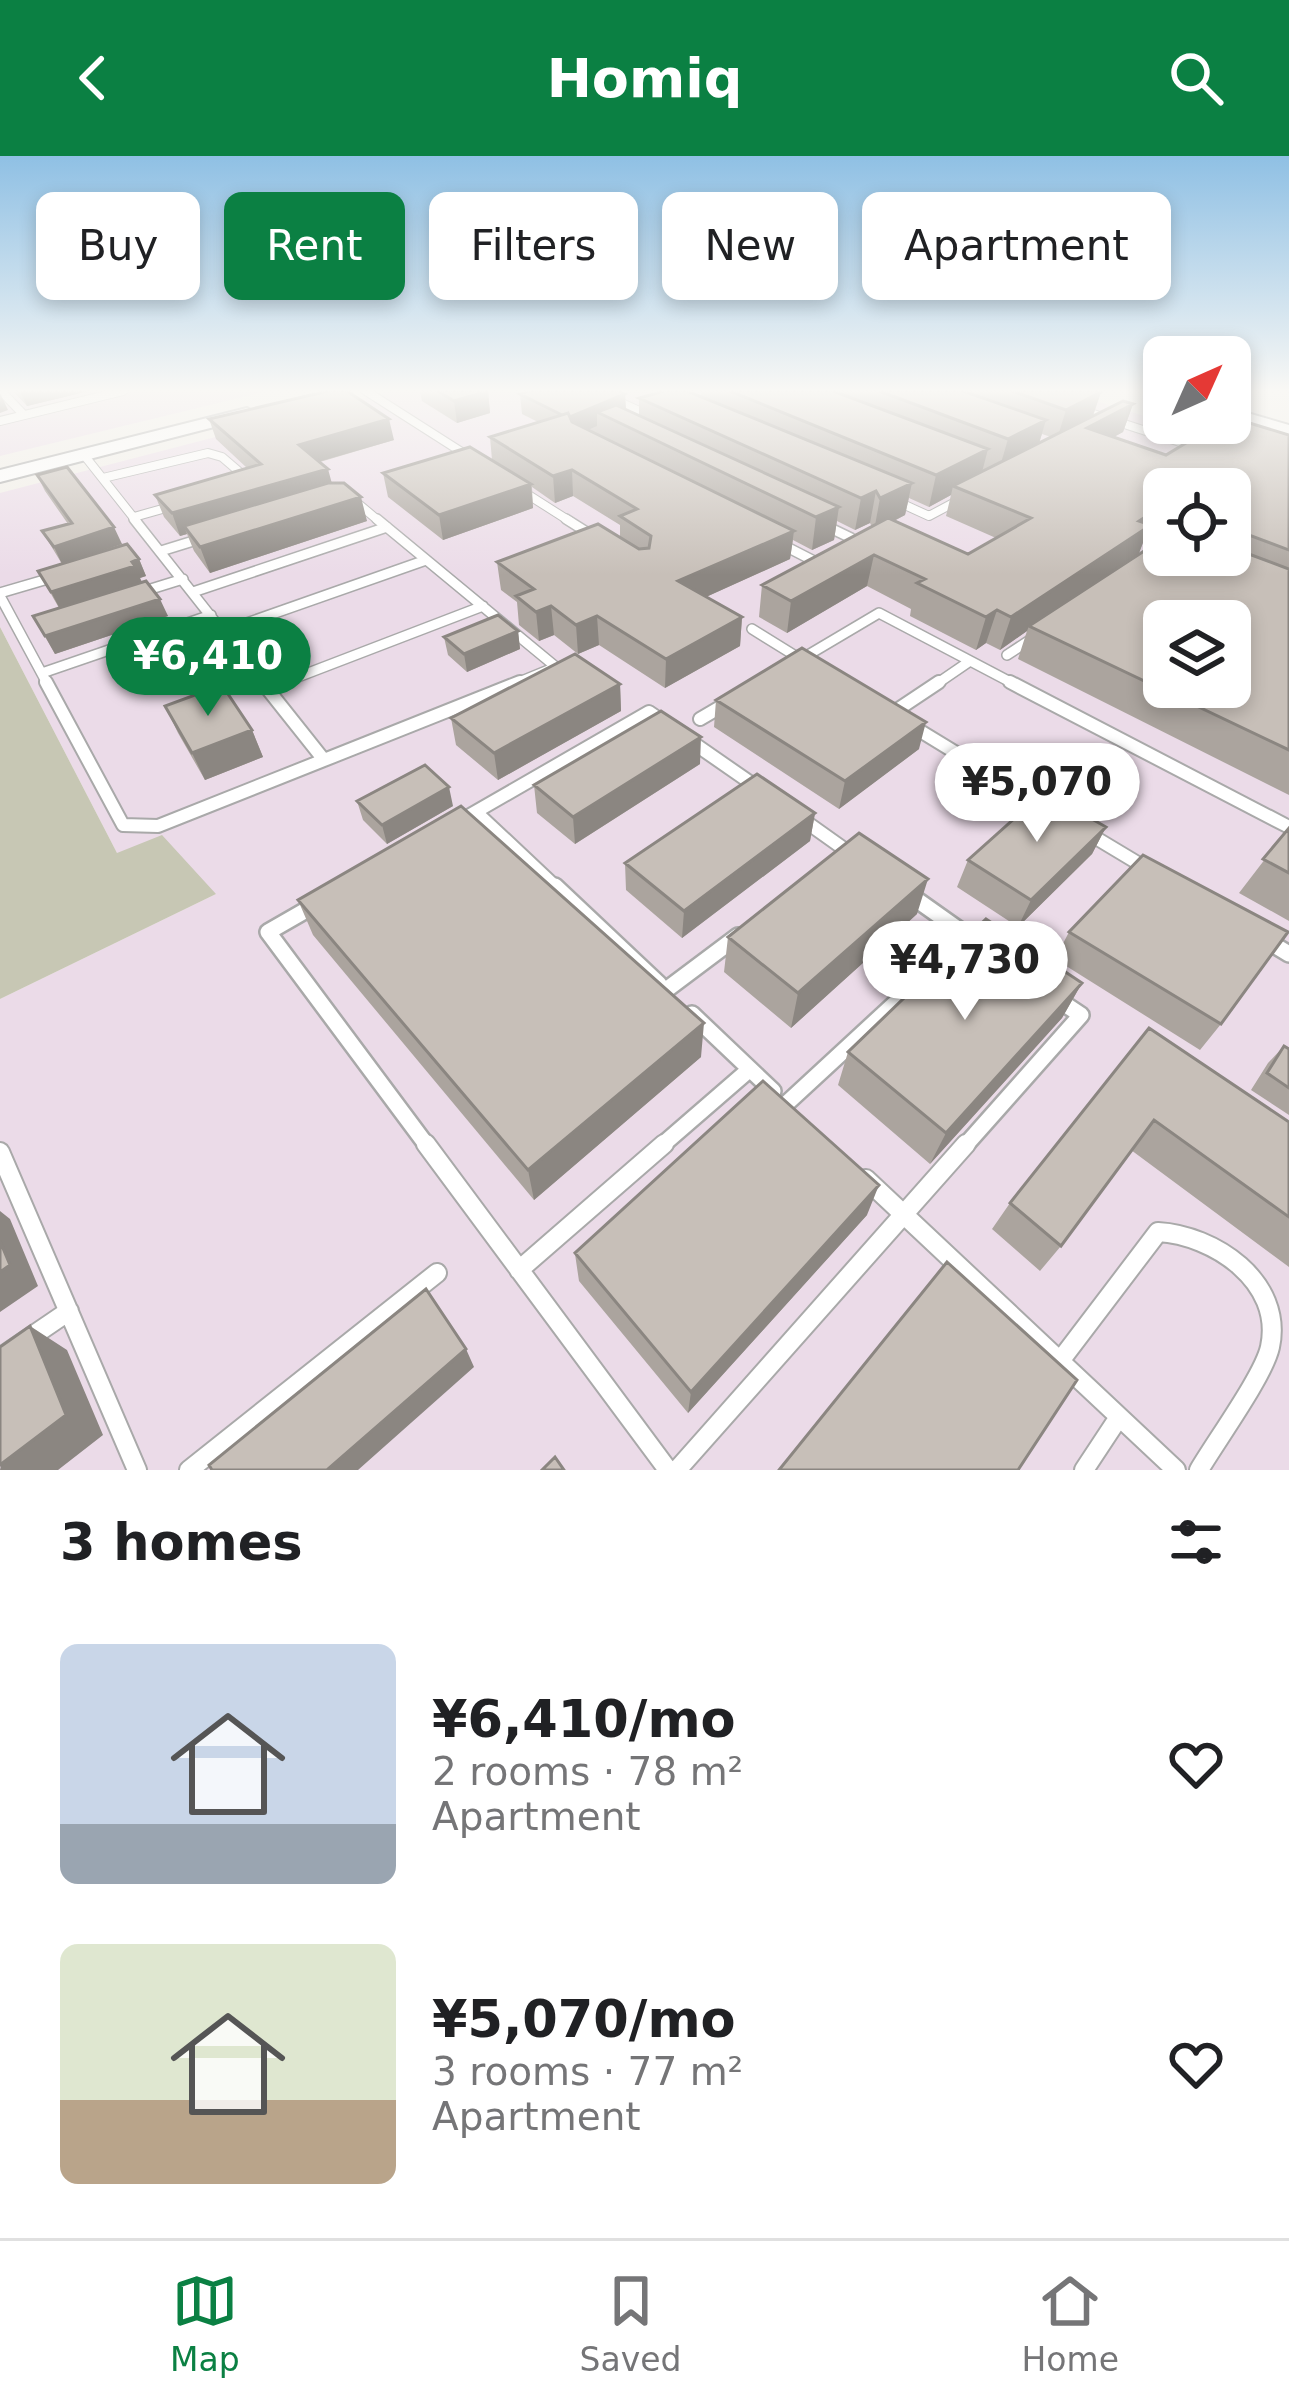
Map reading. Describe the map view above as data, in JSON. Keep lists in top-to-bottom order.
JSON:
{
  "north": "top right",
  "page": {
    "header": "Homiq",
    "chip": [
      "Buy",
      "Rent",
      "Filters",
      "New",
      "Apartment"
    ],
    "price": ["¥6,410", "¥5,070", "¥4,730"],
    "heading": "3 homes",
    "list": [
      {
        "name": "¥6,410/mo",
        "note": "2 rooms · 78 m² · Apartment"
      },
      {
        "name": "¥5,070/mo",
        "note": "3 rooms · 77 m² · Apartment"
      }
    ],
    "tabs": ["Map", "Saved", "Home"]
  }
}
